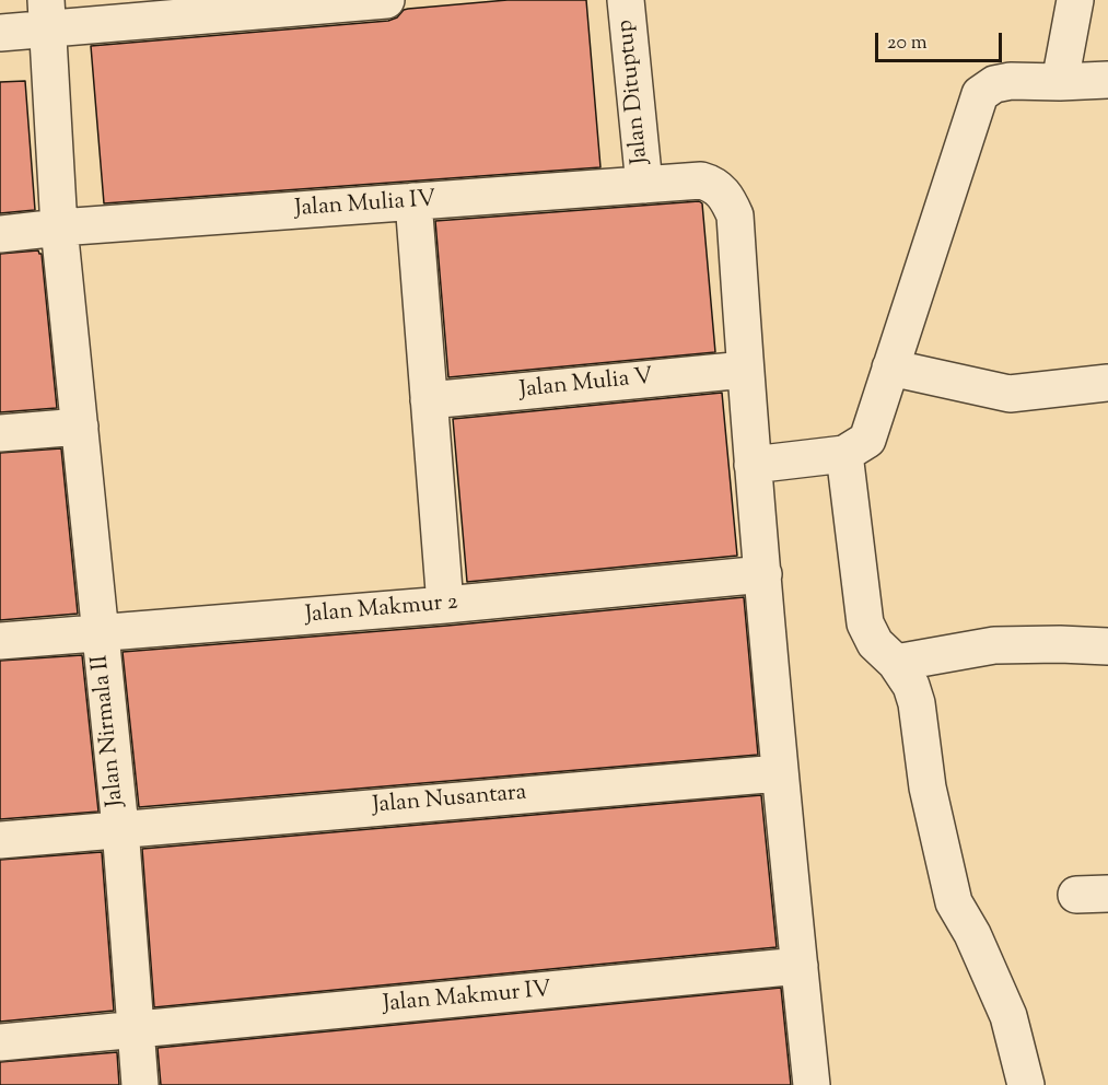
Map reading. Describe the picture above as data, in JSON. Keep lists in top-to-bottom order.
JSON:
{
  "streets": {
    "street": [
      "Jalan Dituptup",
      "Jalan Mulia IV",
      "Jalan Mulia V",
      "Jalan Makmur 2",
      "Jalan Nirmala II",
      "Jalan Nusantara",
      "Jalan Makmur IV"
    ]
  },
  "crossings": [
    ["Jalan Dituptup", "Jalan Mulia IV"],
    ["Jalan Mulia IV", "Jalan Mulia V"],
    ["Jalan Mulia IV", "Jalan Nirmala II"],
    ["Jalan Makmur 2", "Jalan Nirmala II"],
    ["Jalan Nirmala II", "Jalan Nusantara"],
    ["Jalan Nirmala II", "Jalan Makmur IV"]
  ],
  "scale_bar": "20 m"
}
